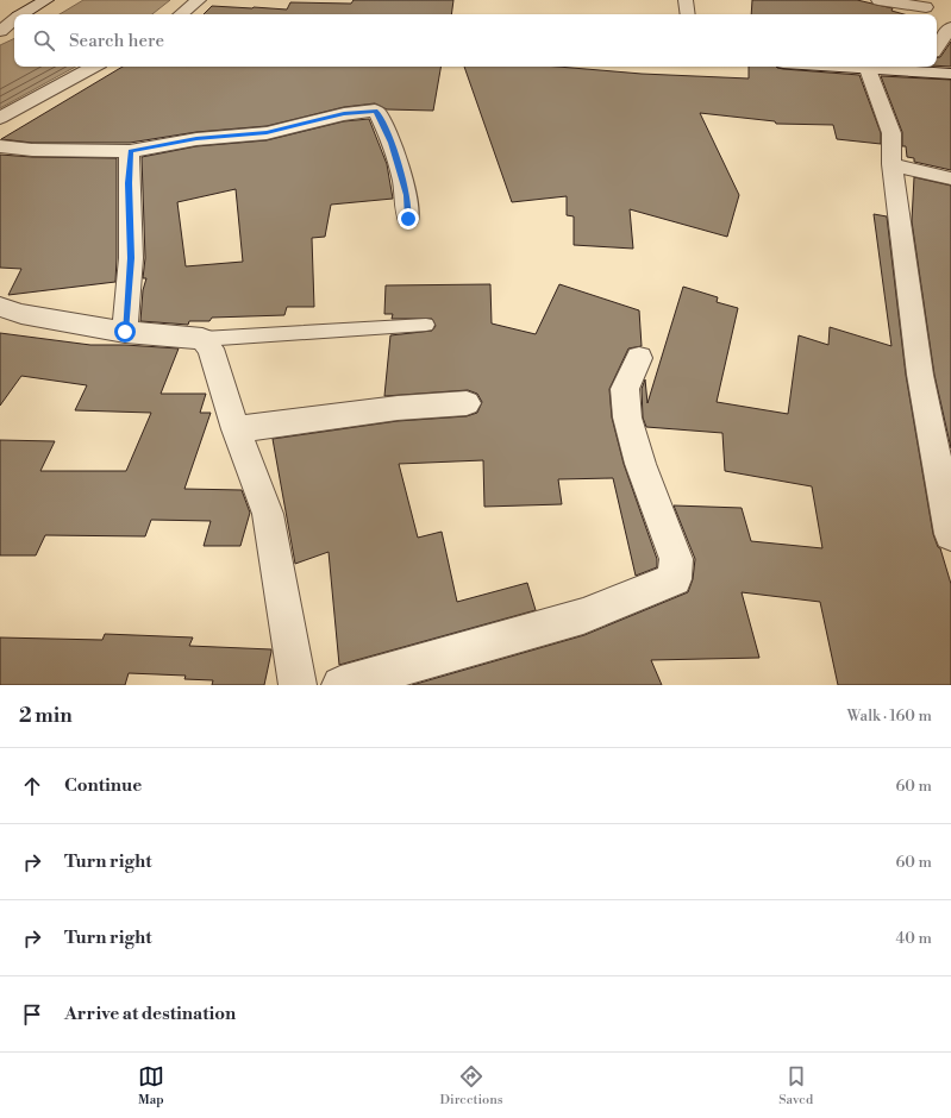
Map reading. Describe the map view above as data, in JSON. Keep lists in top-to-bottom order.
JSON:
{
  "page": {
    "search": "Search here",
    "heading": ["2 min", "Walk · 160 m"],
    "list": [
      ["Continue", "60 m"],
      ["Turn right", "60 m"],
      ["Turn right", "40 m"],
      "Arrive at destination"
    ],
    "nav": ["Map", "Directions", "Saved"]
  }
}
